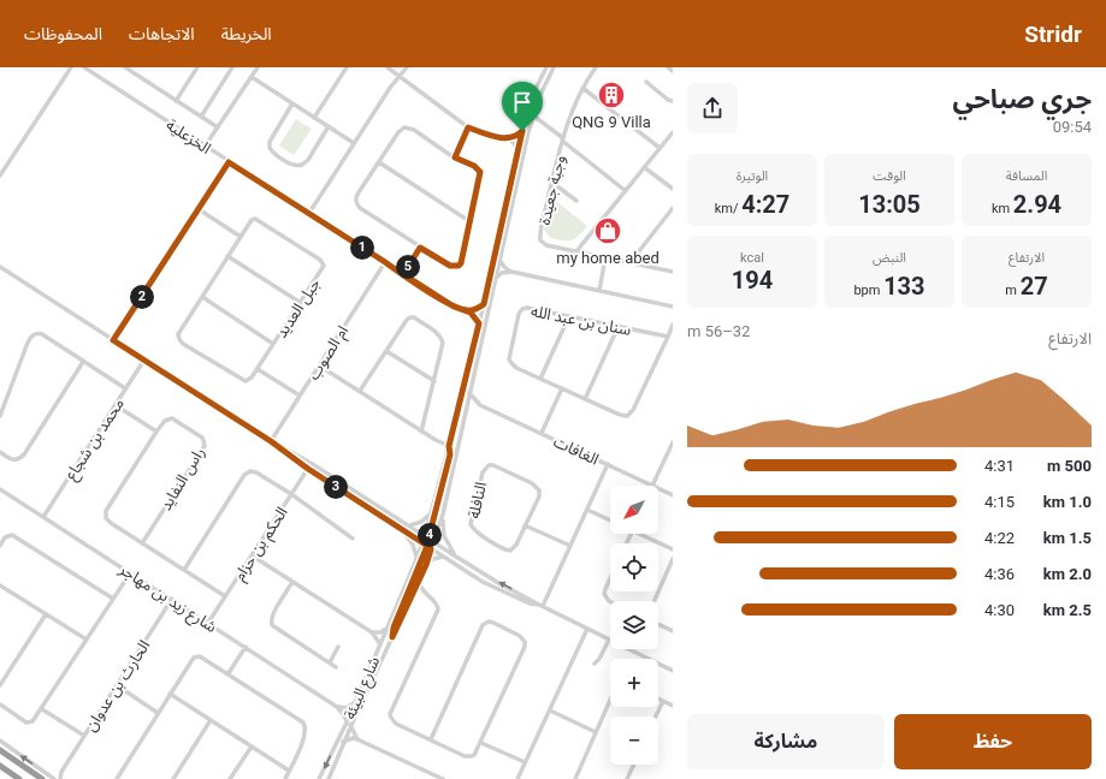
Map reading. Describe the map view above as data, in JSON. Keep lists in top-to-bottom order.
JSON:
{
  "streets": {
    "street": [
      "الخزعلية",
      "وجبة جعيدة",
      "جبل العديد",
      "سنان بن عبد الله",
      "ام الصوب",
      "محمد بن شجاع",
      "الغافات",
      "راس النفايد",
      "النافلة",
      "الحكم بن حزام",
      "شارع زيد بن مهاجر",
      "الحارث بن عدوان",
      "شارع البيئة"
    ]
  },
  "crossings": [
    ["الخزعلية", "ام الصوب"],
    ["الخزعلية", "شارع البيئة"],
    ["محمد بن شجاع", "شارع زيد بن مهاجر"],
    ["الغافات", "شارع البيئة"],
    ["راس النفايد", "الحكم بن حزام"],
    ["الحكم بن حزام", "شارع زيد بن مهاجر"],
    ["شارع زيد بن مهاجر", "الحارث بن عدوان"],
    ["شارع زيد بن مهاجر", "شارع البيئة"]
  ],
  "places": {
    "building": ["QNG 9 Villa"],
    "shop": ["my home abed"]
  },
  "north": "bottom left",
  "page": {
    "header": "Stridr",
    "nav": ["الخريطة", "الاتجاهات", "المحفوظات"],
    "heading": ["جري صباحي", "09:54"],
    "stats": [
      ["المسافة", "2.94 km"],
      ["الوقت", "13:05"],
      ["الوتيرة", "4:27 /km"],
      ["الارتفاع", "27 m"],
      ["النبض", "133 bpm"],
      ["kcal", "194"]
    ],
    "pins": [
      "1",
      "5",
      "2",
      "3",
      "4"
    ],
    "chart": ["الارتفاع", "32–56 m"],
    "list": [
      {
        "name": "500 m",
        "note": "4:31"
      },
      {
        "name": "1.0 km",
        "note": "4:15"
      },
      {
        "name": "1.5 km",
        "note": "4:22"
      },
      {
        "name": "2.0 km",
        "note": "4:36"
      },
      {
        "name": "2.5 km",
        "note": "4:30"
      }
    ],
    "map_buttons": ["+", "−"],
    "buttons": ["حفظ", "مشاركة"]
  }
}
